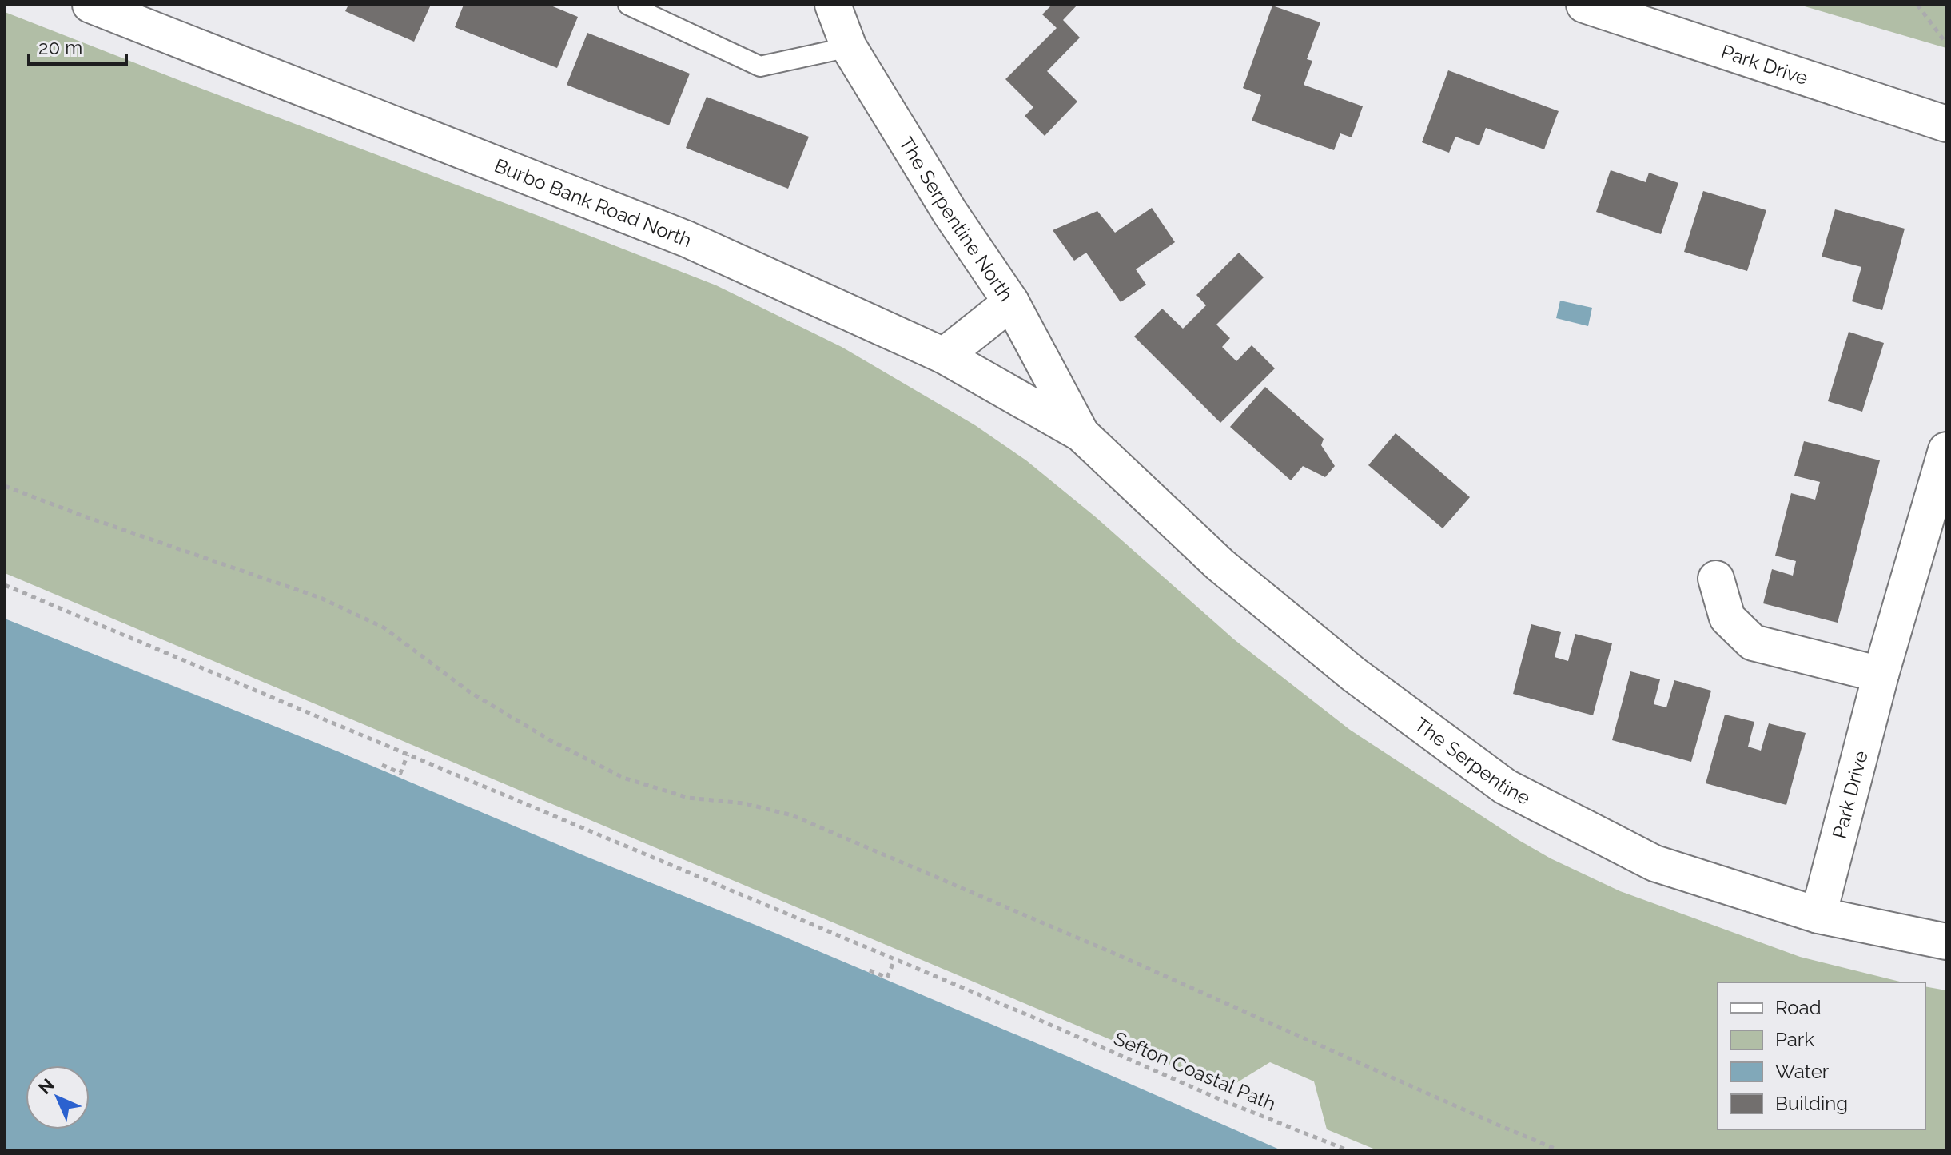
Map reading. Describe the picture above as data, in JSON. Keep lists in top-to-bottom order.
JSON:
{
  "streets": {
    "street": [
      "Park Drive",
      "Burbo Bank Road North",
      "The Serpentine North",
      "The Serpentine"
    ],
    "path": ["Sefton Coastal Path"]
  },
  "crossings": [
    ["Park Drive", "The Serpentine"],
    ["Burbo Bank Road North", "The Serpentine North"],
    ["Burbo Bank Road North", "The Serpentine"],
    ["The Serpentine North", "The Serpentine"]
  ],
  "legend": [
    "Road",
    "Park",
    "Water",
    "Building"
  ],
  "scale_bar": "20 m",
  "north": "top left"
}
